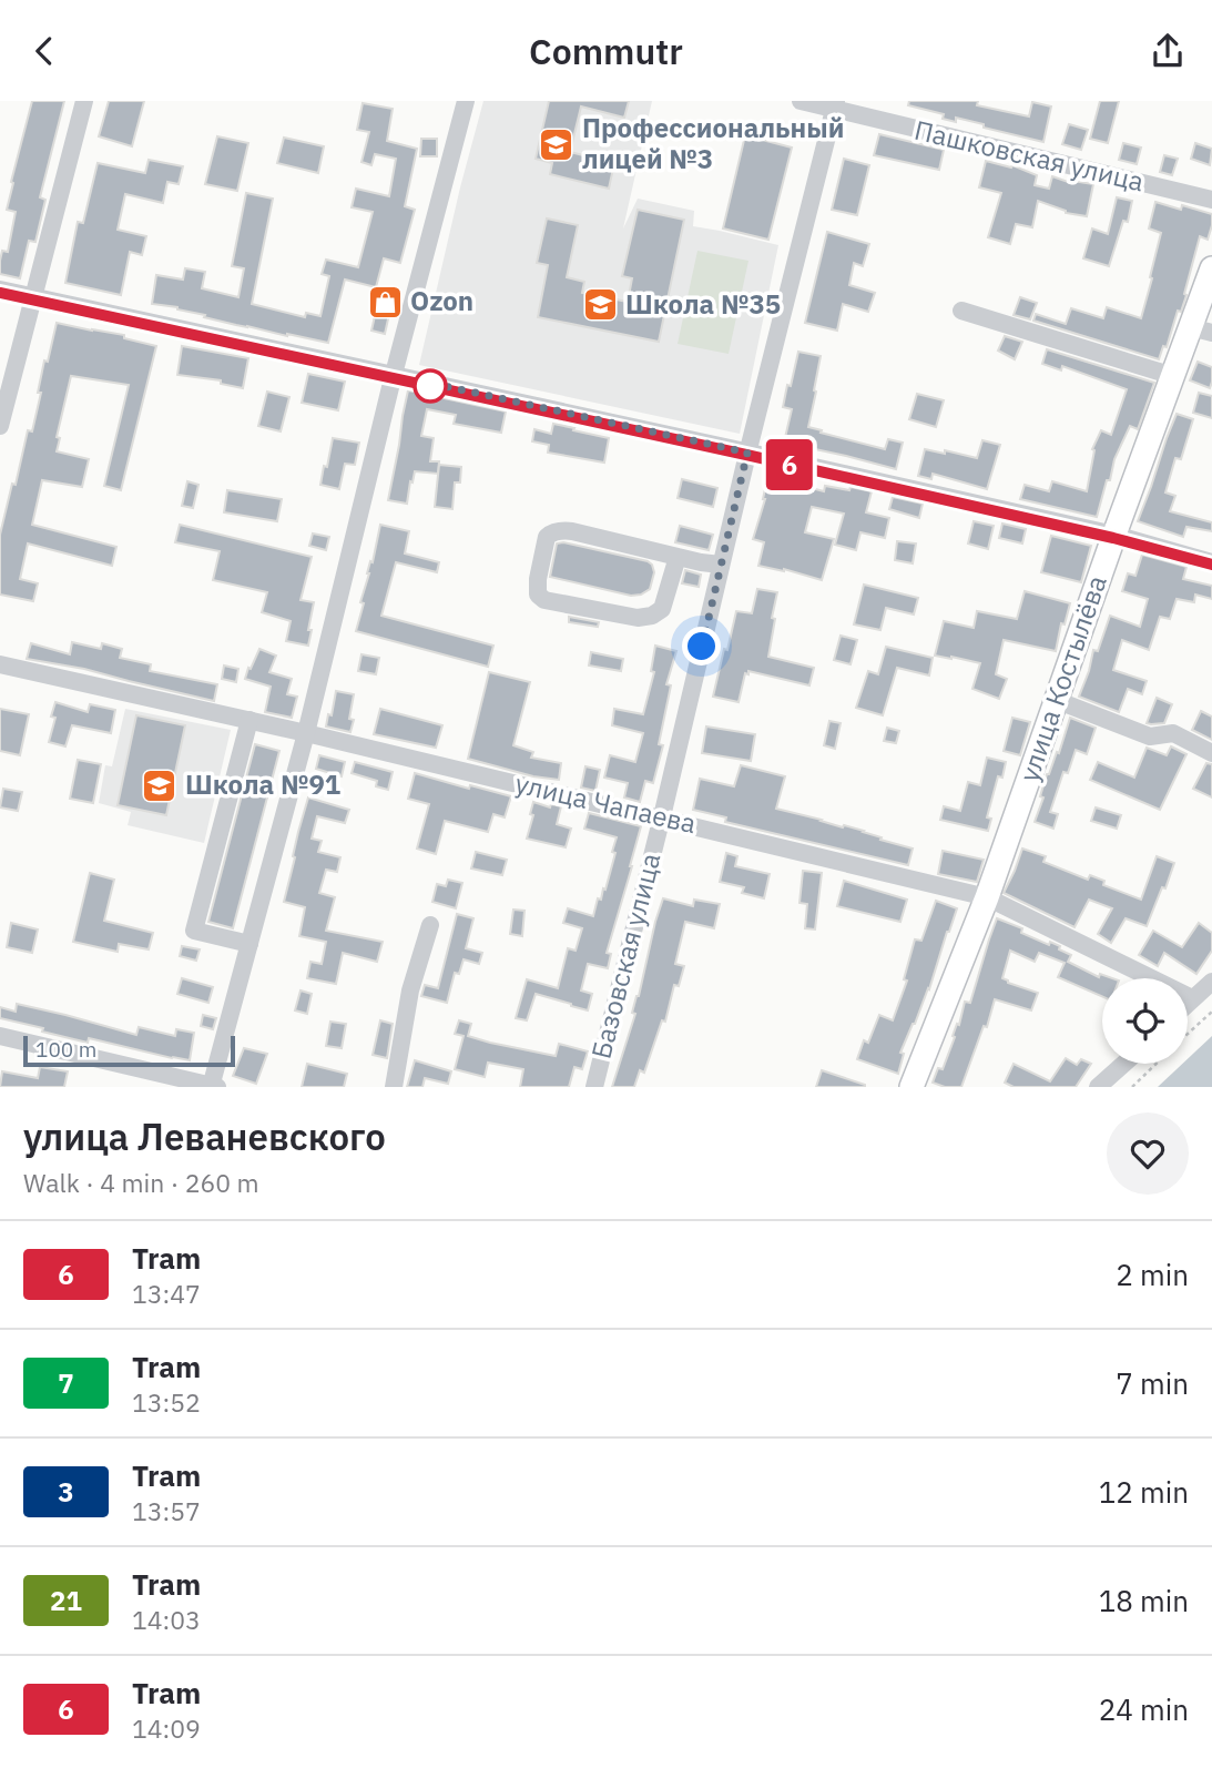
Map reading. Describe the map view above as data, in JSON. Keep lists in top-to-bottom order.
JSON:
{
  "streets": {
    "main road": ["улица Костылёва"],
    "street": ["Пашковская улица", "улица Чапаева", "Базовская улица"]
  },
  "crossings": [
    ["Пашковская улица", "Базовская улица"],
    ["улица Костылёва", "улица Чапаева"],
    ["улица Чапаева", "Базовская улица"]
  ],
  "places": {
    "school or university": ["Профессиональный лицей №3", "Школа №35", "Школа №91"],
    "shop": ["Ozon"]
  },
  "lines": ["tram line 6"],
  "scale_bar": "100 m",
  "page": {
    "header": "Commutr",
    "on_map": "6",
    "scale": "100 m",
    "heading": ["улица Леваневского", "Walk · 4 min · 260 m"],
    "list": [
      {
        "mark": "6",
        "name": "Tram",
        "note": "13:47",
        "value": "2 min"
      },
      {
        "mark": "7",
        "name": "Tram",
        "note": "13:52",
        "value": "7 min"
      },
      {
        "mark": "3",
        "name": "Tram",
        "note": "13:57",
        "value": "12 min"
      },
      {
        "mark": "21",
        "name": "Tram",
        "note": "14:03",
        "value": "18 min"
      },
      {
        "mark": "6",
        "name": "Tram",
        "note": "14:09",
        "value": "24 min"
      }
    ]
  }
}
